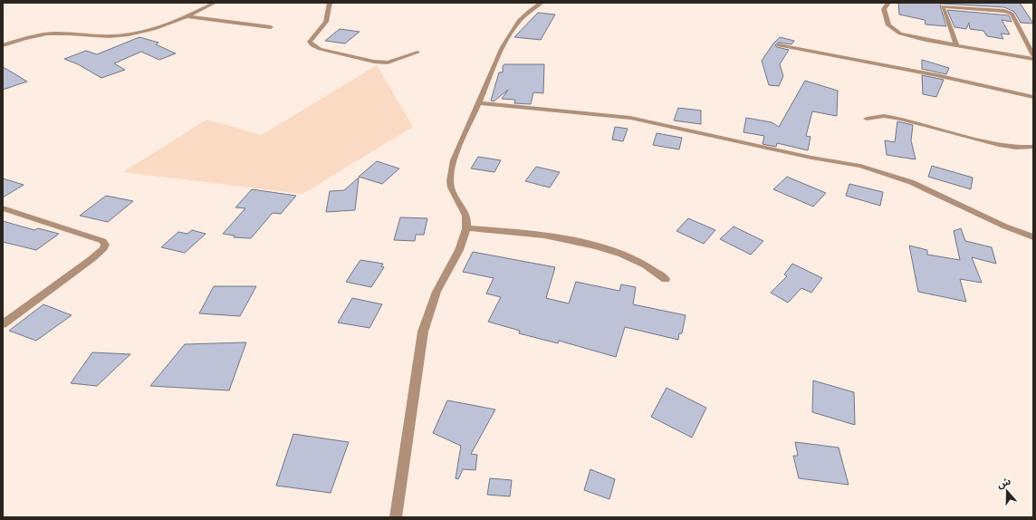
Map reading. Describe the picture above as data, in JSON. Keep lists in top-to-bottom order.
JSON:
{
  "north": "top"
}
